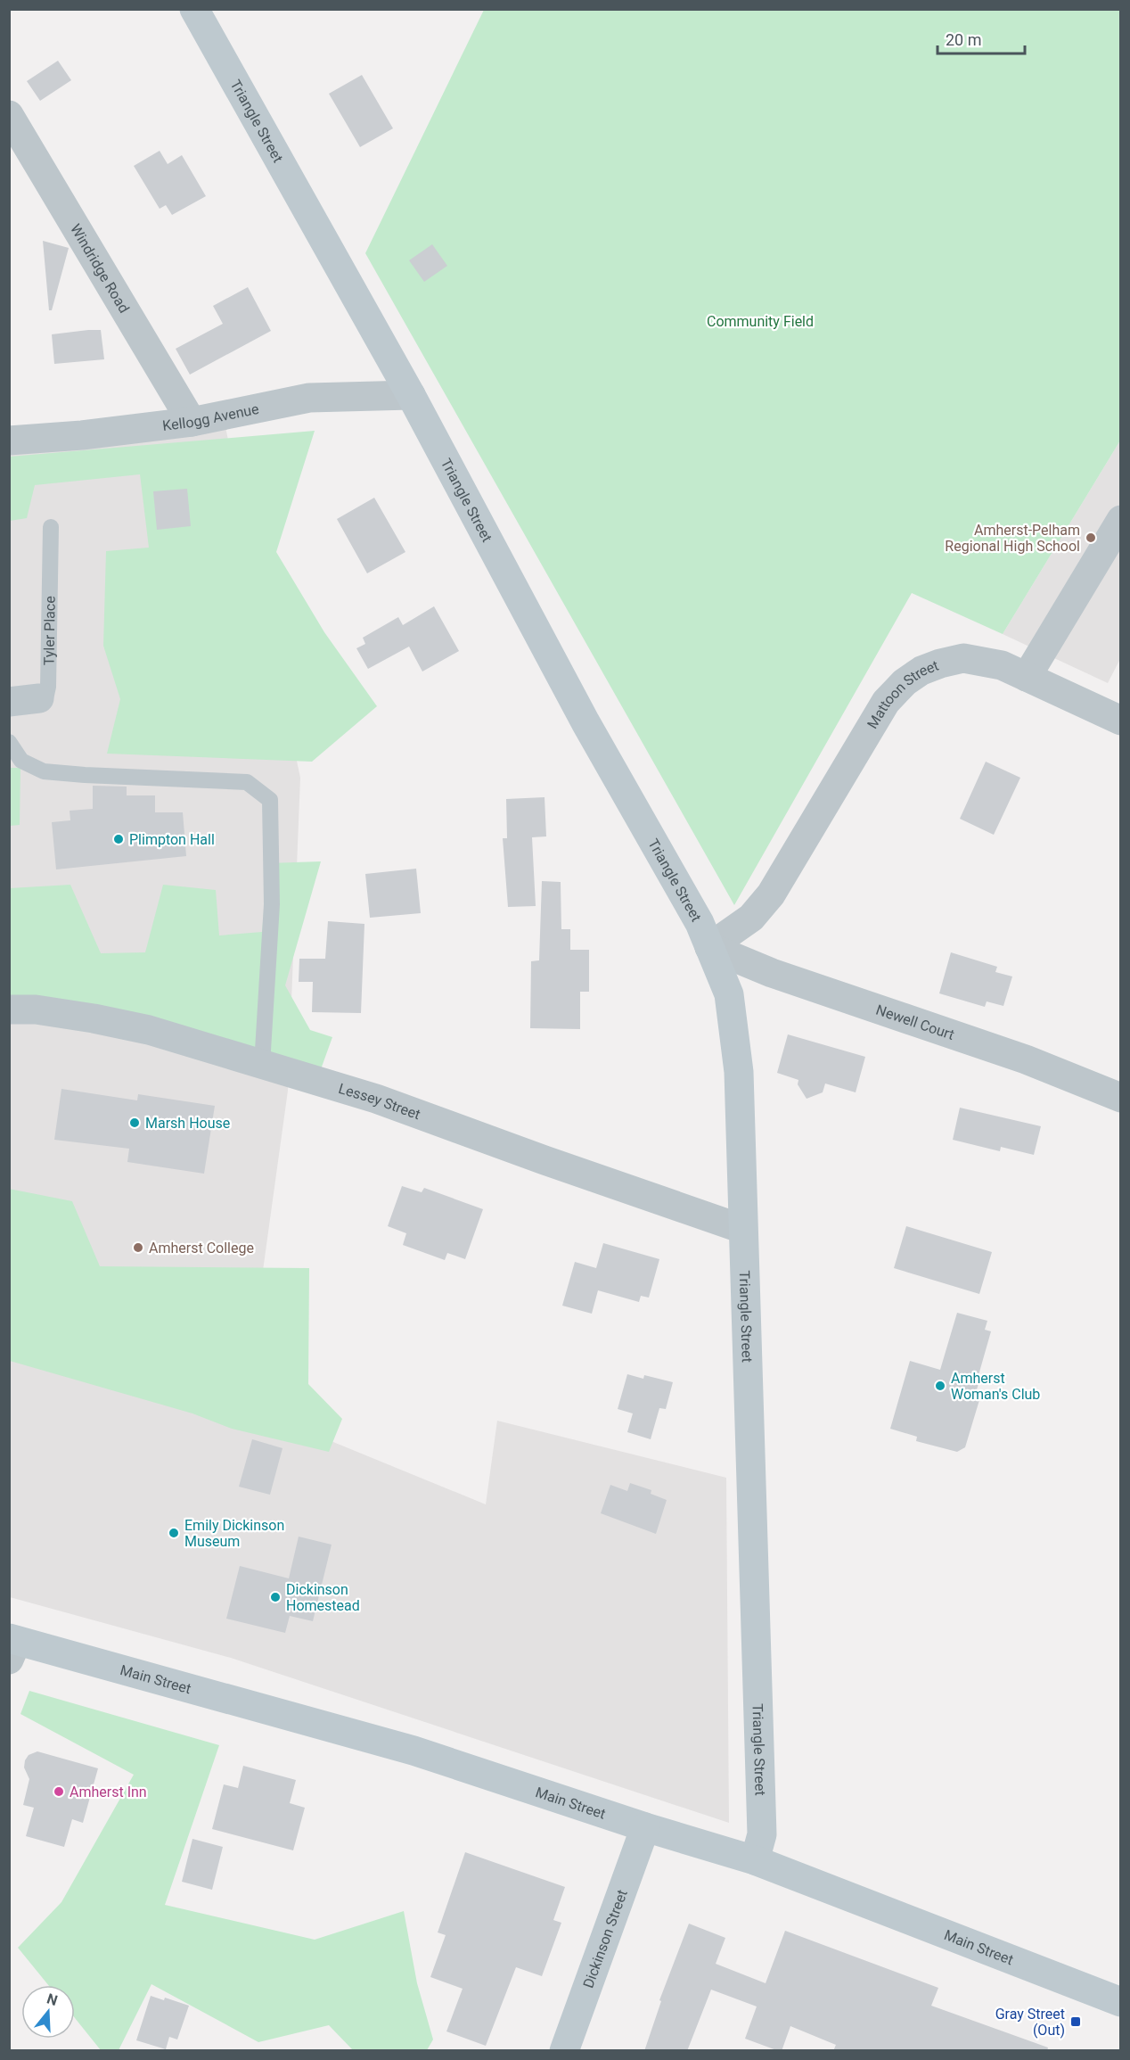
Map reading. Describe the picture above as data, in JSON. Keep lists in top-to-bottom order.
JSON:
{
  "streets": {
    "main road": ["Triangle Street", "Main Street", "Dickinson Street"],
    "street": [
      "Windridge Road",
      "Kellogg Avenue",
      "Tyler Place",
      "Mattoon Street",
      "Newell Court",
      "Lessey Street"
    ]
  },
  "crossings": [
    ["Triangle Street", "Kellogg Avenue"],
    ["Triangle Street", "Mattoon Street"],
    ["Triangle Street", "Newell Court"],
    ["Triangle Street", "Lessey Street"],
    ["Triangle Street", "Main Street"],
    ["Windridge Road", "Kellogg Avenue"],
    ["Mattoon Street", "Newell Court"],
    ["Main Street", "Dickinson Street"]
  ],
  "parks": ["Community Field"],
  "places": {
    "other": [
      "Amherst-Pelham Regional High School",
      "Plimpton Hall",
      "Marsh House",
      "Amherst College",
      "Amherst Woman's Club",
      "Emily Dickinson Museum",
      "Dickinson Homestead",
      "Amherst Inn"
    ],
    "transit": ["Gray Street (Out)"]
  },
  "scale_bar": "20 m",
  "north": "top"
}
